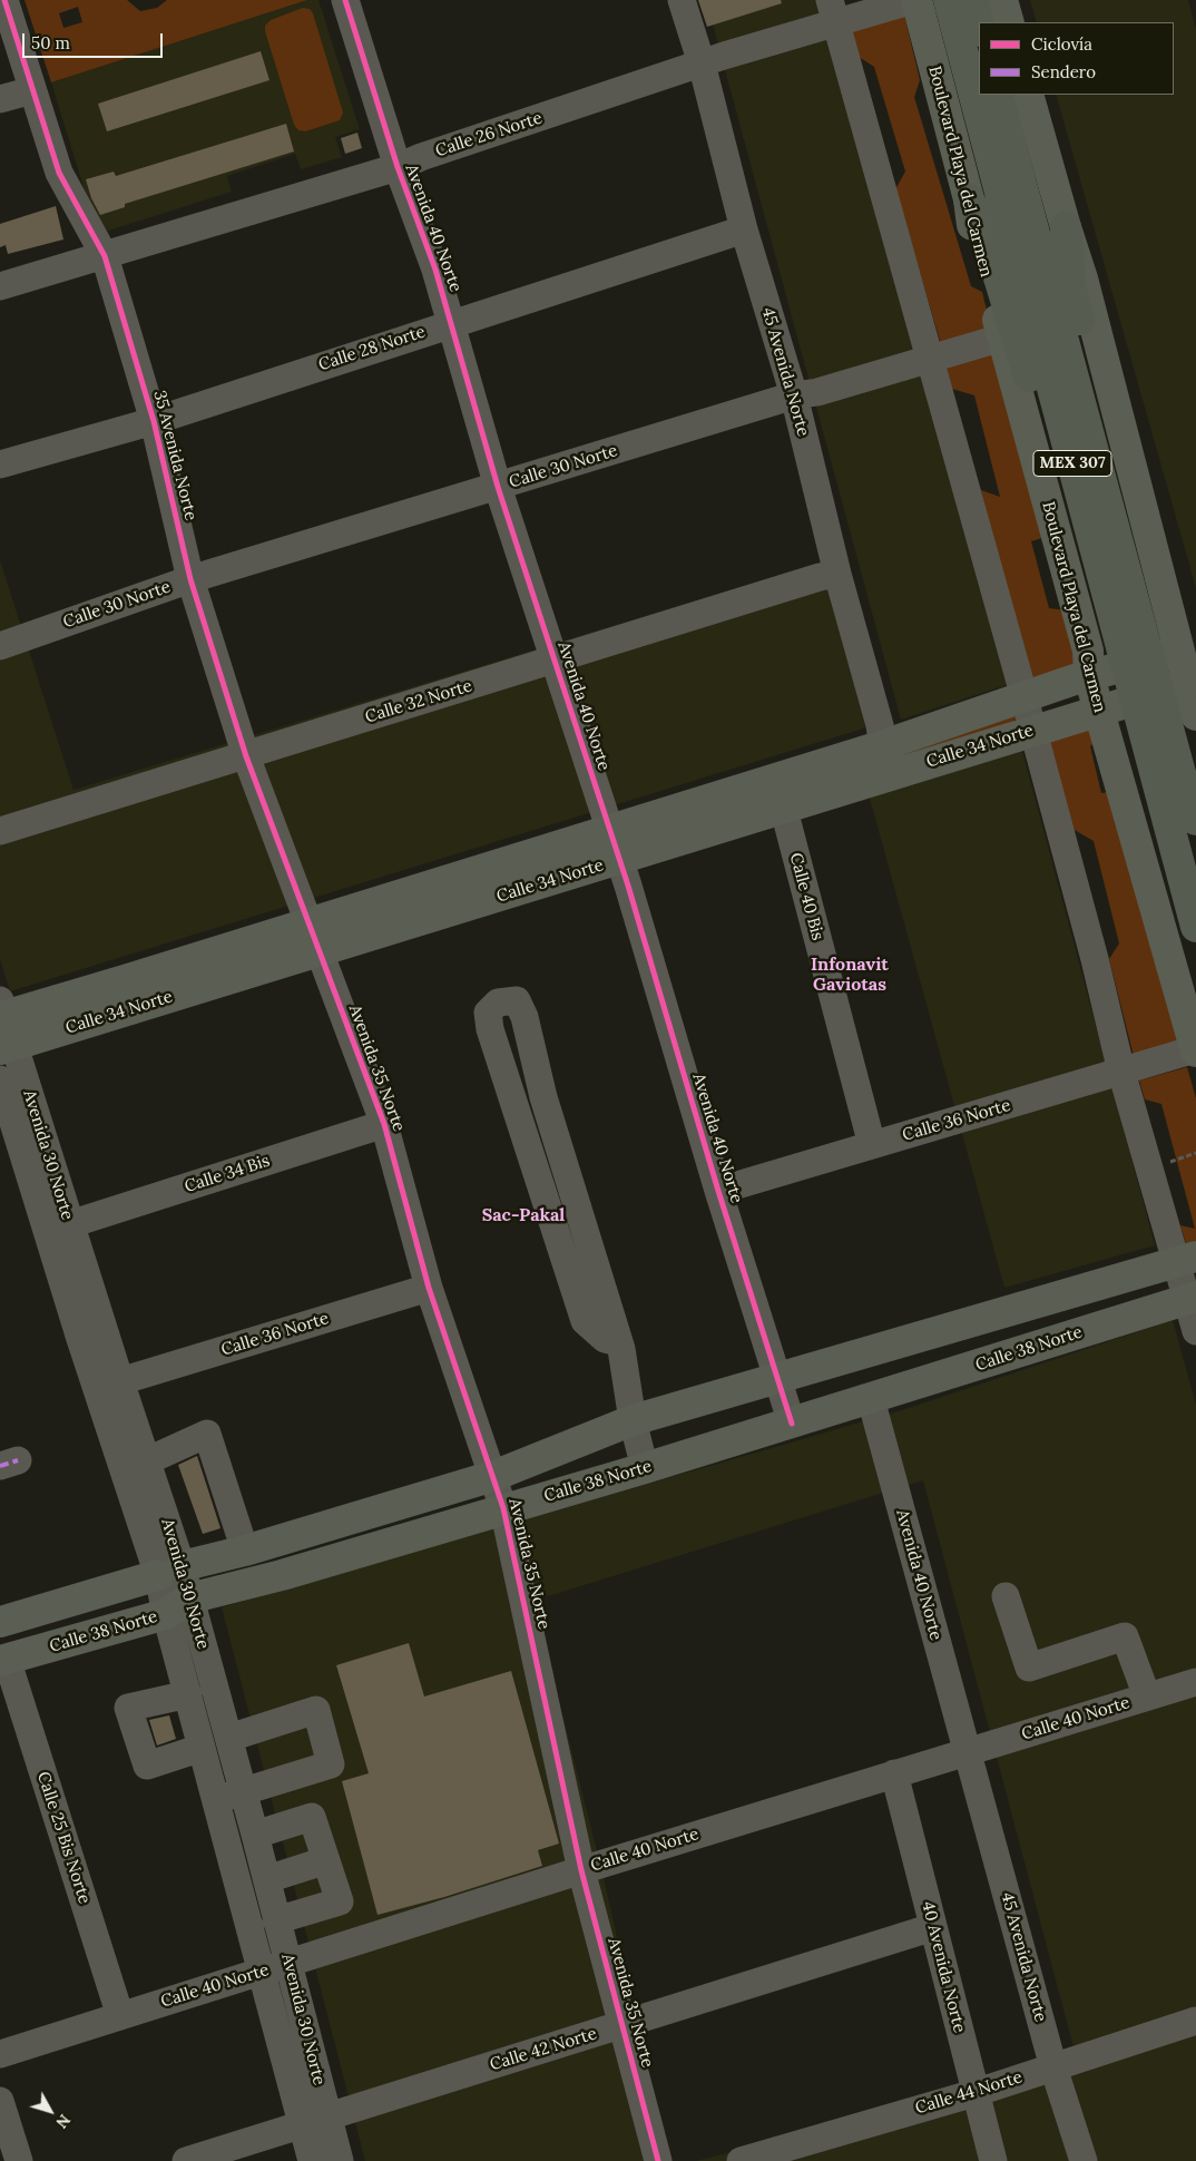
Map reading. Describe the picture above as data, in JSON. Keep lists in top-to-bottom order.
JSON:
{
  "streets": {
    "highway": ["MEX 307"],
    "main road": ["Boulevard Playa del Carmen", "Calle 34 Norte", "Calle 38 Norte"],
    "street": [
      "Calle 26 Norte",
      "Avenida 40 Norte",
      "Calle 28 Norte",
      "45 Avenida Norte",
      "35 Avenida Norte",
      "Calle 30 Norte",
      "Calle 32 Norte",
      "Calle 40 Bis",
      "Avenida 35 Norte",
      "Calle 36 Norte",
      "Avenida 30 Norte",
      "Calle 34 Bis",
      "Calle 40 Norte",
      "Calle 25 Bis Norte",
      "40 Avenida Norte",
      "Calle 42 Norte",
      "Calle 44 Norte"
    ]
  },
  "crossings": [
    ["Calle 26 Norte", "Boulevard Playa del Carmen"],
    ["Calle 26 Norte", "Avenida 40 Norte"],
    ["Calle 26 Norte", "45 Avenida Norte"],
    ["Calle 26 Norte", "35 Avenida Norte"],
    ["Boulevard Playa del Carmen", "Calle 30 Norte"],
    ["Boulevard Playa del Carmen", "Calle 34 Norte"],
    ["Boulevard Playa del Carmen", "Calle 36 Norte"],
    ["Avenida 40 Norte", "Calle 28 Norte"],
    ["Avenida 40 Norte", "45 Avenida Norte"],
    ["Avenida 40 Norte", "Calle 30 Norte"],
    ["Avenida 40 Norte", "Calle 32 Norte"],
    ["Avenida 40 Norte", "Calle 34 Norte"],
    ["Avenida 40 Norte", "Calle 36 Norte"],
    ["Avenida 40 Norte", "Calle 38 Norte"],
    ["Avenida 40 Norte", "Calle 40 Norte"],
    ["Calle 28 Norte", "45 Avenida Norte"],
    ["Calle 28 Norte", "35 Avenida Norte"],
    ["45 Avenida Norte", "Calle 30 Norte"],
    ["45 Avenida Norte", "Calle 32 Norte"],
    ["45 Avenida Norte", "Calle 34 Norte"],
    ["45 Avenida Norte", "Calle 40 Norte"],
    ["45 Avenida Norte", "Calle 44 Norte"],
    ["35 Avenida Norte", "Calle 30 Norte"],
    ["35 Avenida Norte", "Calle 32 Norte"],
    ["35 Avenida Norte", "Calle 34 Norte"],
    ["35 Avenida Norte", "Avenida 35 Norte"],
    ["Calle 34 Norte", "Calle 40 Bis"],
    ["Calle 34 Norte", "Avenida 35 Norte"],
    ["Calle 34 Norte", "Avenida 30 Norte"],
    ["Calle 40 Bis", "Calle 36 Norte"],
    ["Avenida 35 Norte", "Calle 36 Norte"],
    ["Avenida 35 Norte", "Calle 34 Bis"],
    ["Avenida 35 Norte", "Calle 38 Norte"],
    ["Avenida 35 Norte", "Calle 40 Norte"],
    ["Avenida 35 Norte", "Calle 42 Norte"],
    ["Calle 36 Norte", "Avenida 30 Norte"],
    ["Avenida 30 Norte", "Calle 34 Bis"],
    ["Avenida 30 Norte", "Calle 38 Norte"],
    ["Avenida 30 Norte", "Calle 40 Norte"],
    ["Avenida 30 Norte", "Calle 42 Norte"],
    ["Calle 38 Norte", "Calle 25 Bis Norte"],
    ["Calle 40 Norte", "Calle 25 Bis Norte"],
    ["Calle 40 Norte", "40 Avenida Norte"],
    ["40 Avenida Norte", "Calle 42 Norte"],
    ["40 Avenida Norte", "Calle 44 Norte"]
  ],
  "districts": ["Infonavit Gaviotas", "Sac-Pakal"],
  "legend": ["Ciclovía", "Sendero"],
  "scale_bar": "50 m",
  "north": "bottom right"
}
